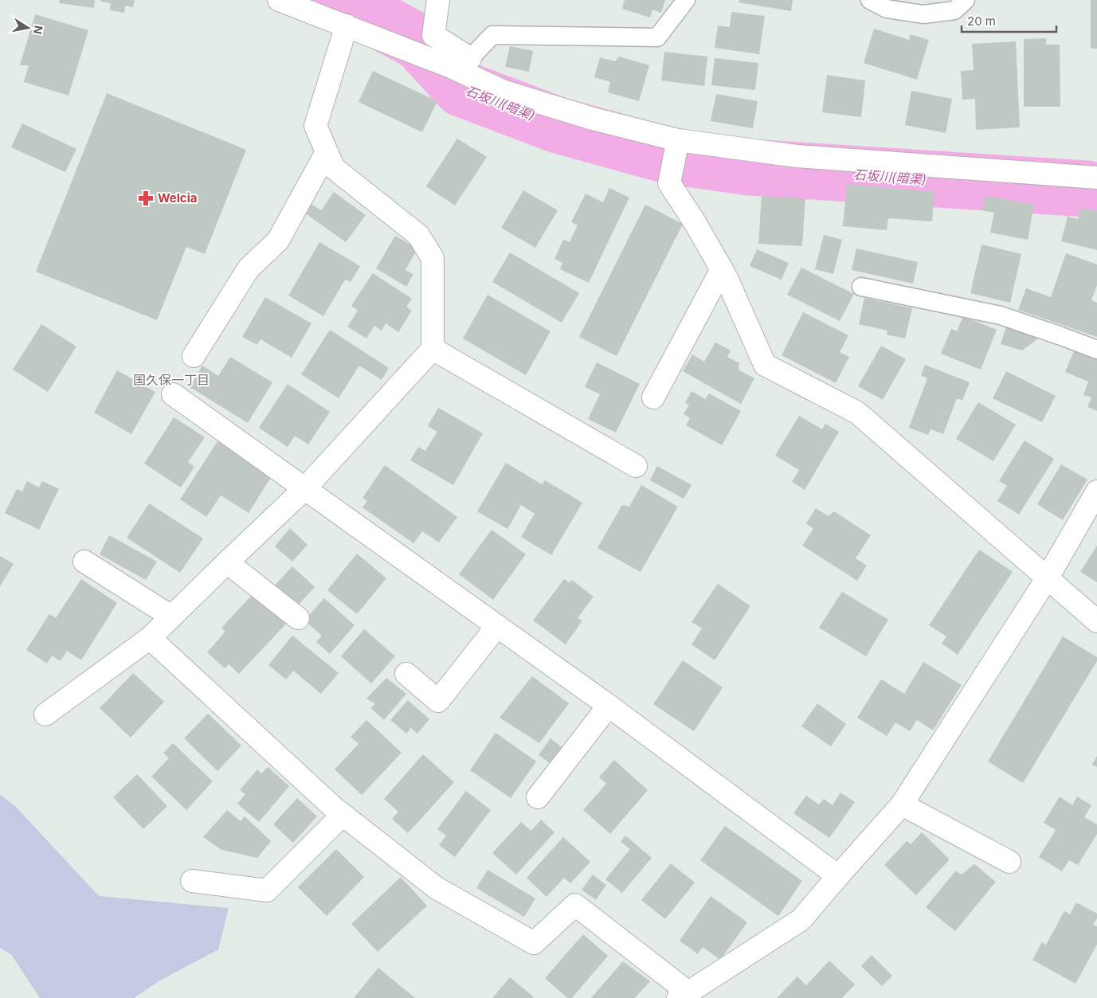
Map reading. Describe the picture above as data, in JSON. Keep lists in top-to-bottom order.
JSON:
{
  "districts": ["国久保一丁目"],
  "water": ["石坂川(暗渠)"],
  "places": {
    "pharmacy": ["Welcia"]
  },
  "scale_bar": "20 m",
  "north": "right"
}
